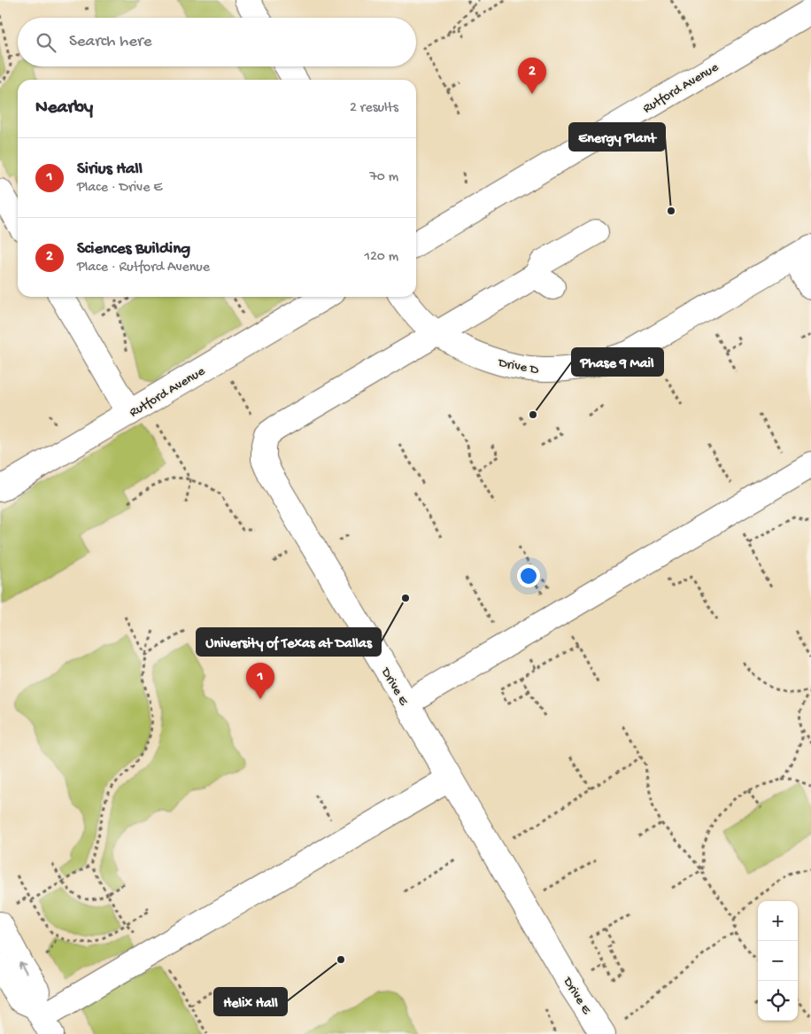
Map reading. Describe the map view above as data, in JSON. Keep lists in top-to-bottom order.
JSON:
{
  "streets": {
    "street": ["Rutford Avenue", "Drive D", "Drive E"]
  },
  "crossings": [
    ["Drive D", "Drive E"]
  ],
  "places": [
    "Energy Plant",
    "Phase 9 Mail",
    "University of Texas at Dallas",
    "Helix Hall"
  ],
  "page": {
    "search": "Search here",
    "pins": ["2", "1"],
    "heading": ["Nearby", "2 results"],
    "list": [
      {
        "mark": "1",
        "name": "Sirius Hall",
        "note": "Place · Drive E",
        "value": "70 m"
      },
      {
        "mark": "2",
        "name": "Sciences Building",
        "note": "Place · Rutford Avenue",
        "value": "120 m"
      }
    ],
    "map_buttons": ["+", "−"]
  }
}
